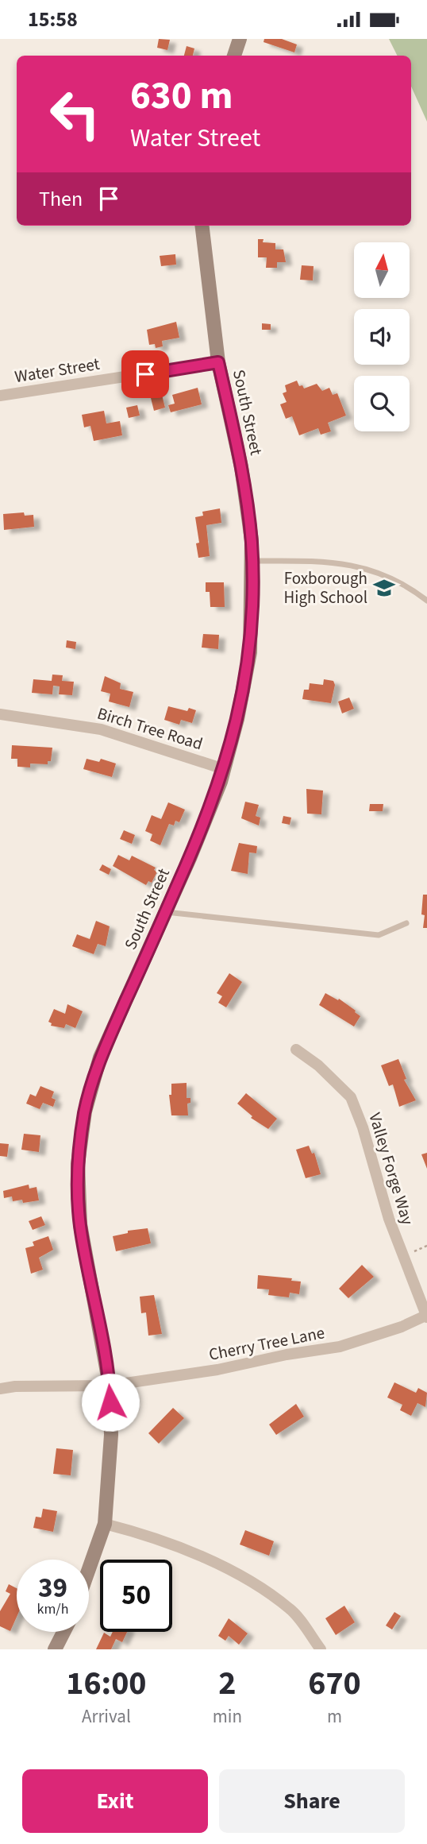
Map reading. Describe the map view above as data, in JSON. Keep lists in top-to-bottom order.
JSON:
{
  "streets": {
    "main road": ["South Street"],
    "street": [
      "Water Street",
      "Birch Tree Road",
      "Valley Forge Way",
      "Cherry Tree Lane"
    ]
  },
  "crossings": [
    ["Water Street", "South Street"],
    ["South Street", "Birch Tree Road"],
    ["South Street", "Cherry Tree Lane"],
    ["Valley Forge Way", "Cherry Tree Lane"]
  ],
  "places": {
    "school or university": ["Foxborough High School"]
  },
  "north": "top",
  "page": {
    "status": "15:58",
    "turn": ["630 m", "Water Street"],
    "then": "Then",
    "speed": "39 km/h",
    "limit": "50",
    "eta": [
      "16:00",
      "Arrival",
      "2",
      "min",
      "670",
      "m"
    ],
    "buttons": ["Exit", "Share"]
  }
}
